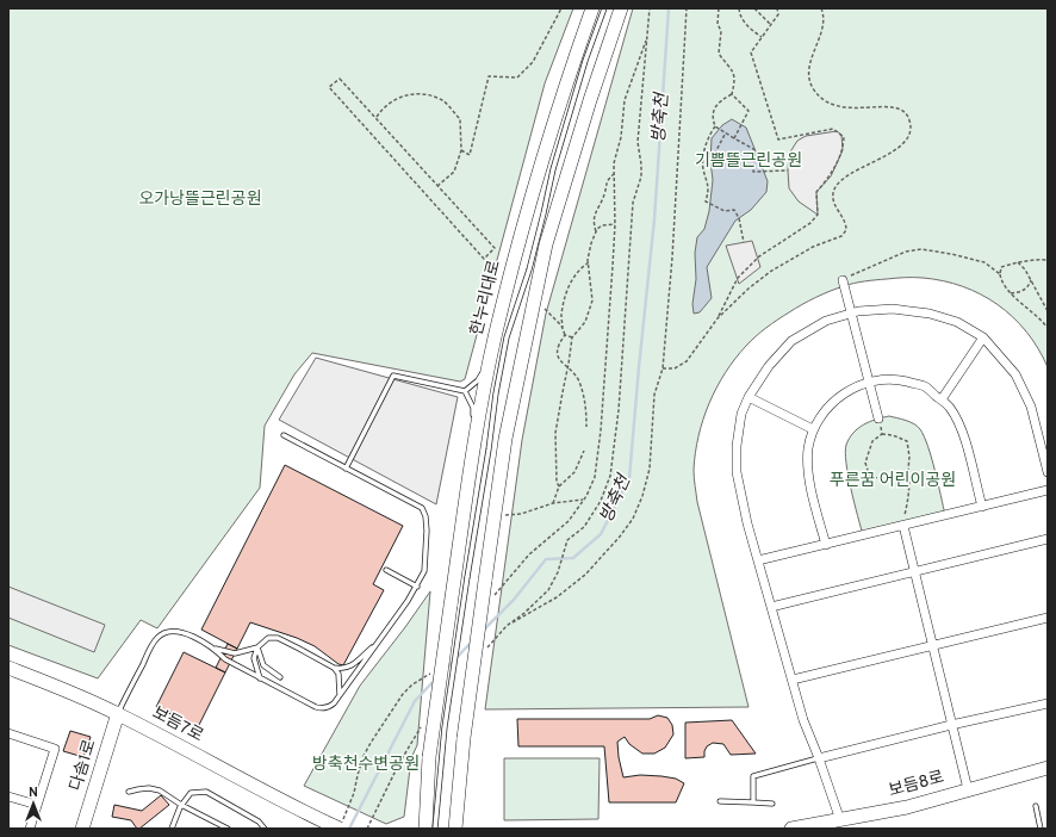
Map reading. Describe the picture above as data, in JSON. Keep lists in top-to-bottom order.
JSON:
{
  "streets": {
    "street": [
      "한누리대로",
      "보듬7로",
      "다솜1로",
      "보듬8로"
    ]
  },
  "crossings": [
    ["보듬7로", "다솜1로"]
  ],
  "water": ["방축천"],
  "parks": [
    "기쁨뜰근린공원",
    "오가낭뜰근린공원",
    "푸른꿈 어린이공원",
    "방축천수변공원"
  ],
  "north": "top"
}
